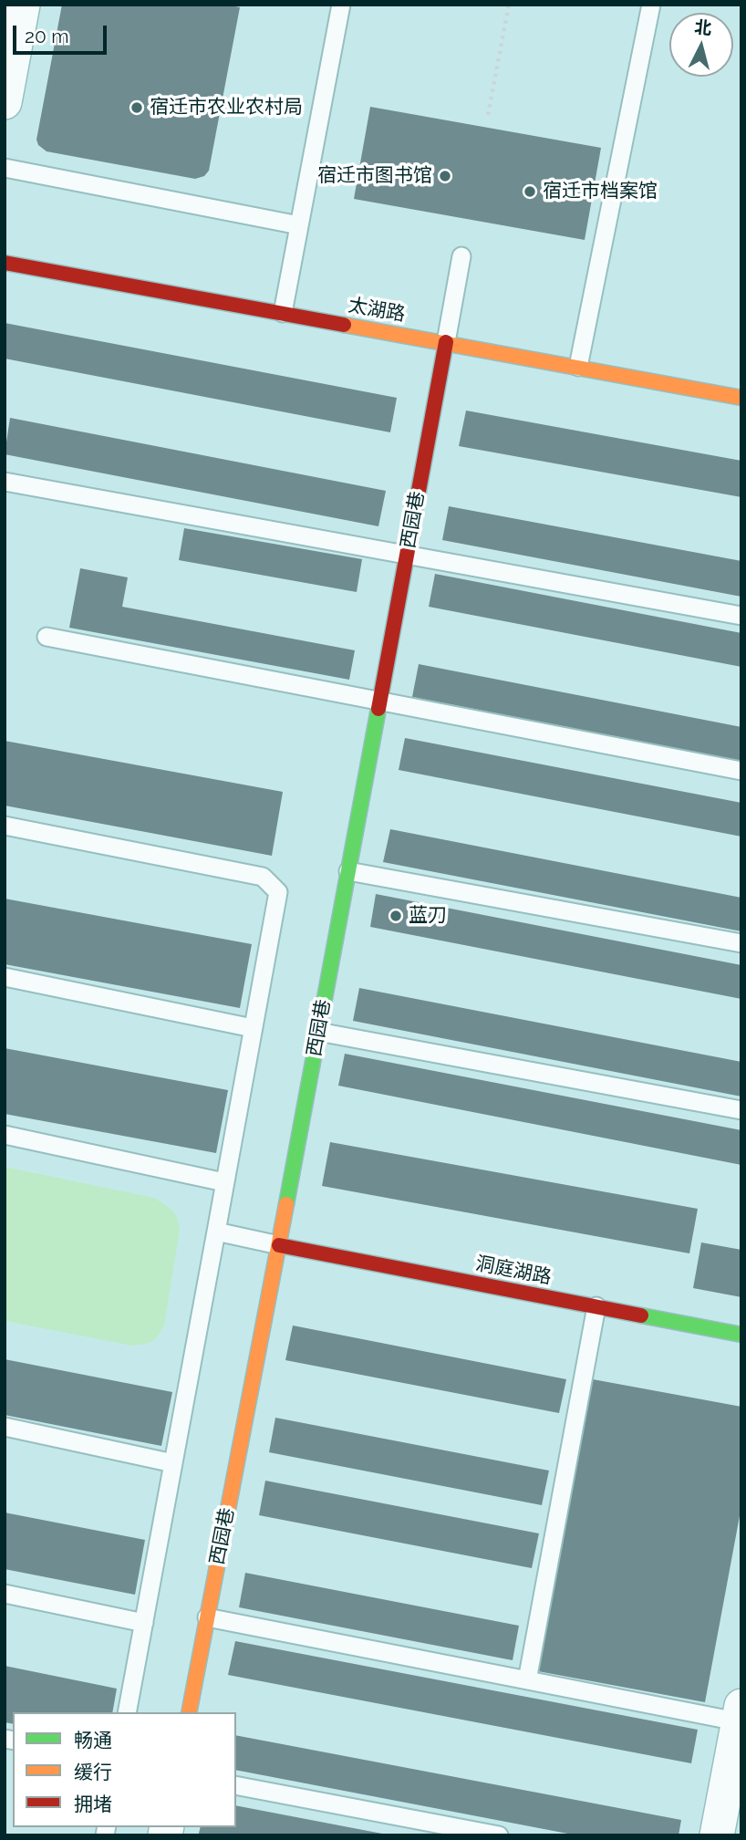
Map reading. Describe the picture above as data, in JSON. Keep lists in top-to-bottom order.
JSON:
{
  "streets": {
    "street": ["太湖路", "西园巷", "洞庭湖路"]
  },
  "crossings": [
    ["太湖路", "西园巷"],
    ["西园巷", "洞庭湖路"]
  ],
  "places": [
    "宿迁市农业农村局",
    "宿迁市图书馆",
    "宿迁市档案馆",
    "蓝刀"
  ],
  "legend": ["畅通", "缓行", "拥堵"],
  "scale_bar": "20 m",
  "north": "top"
}
